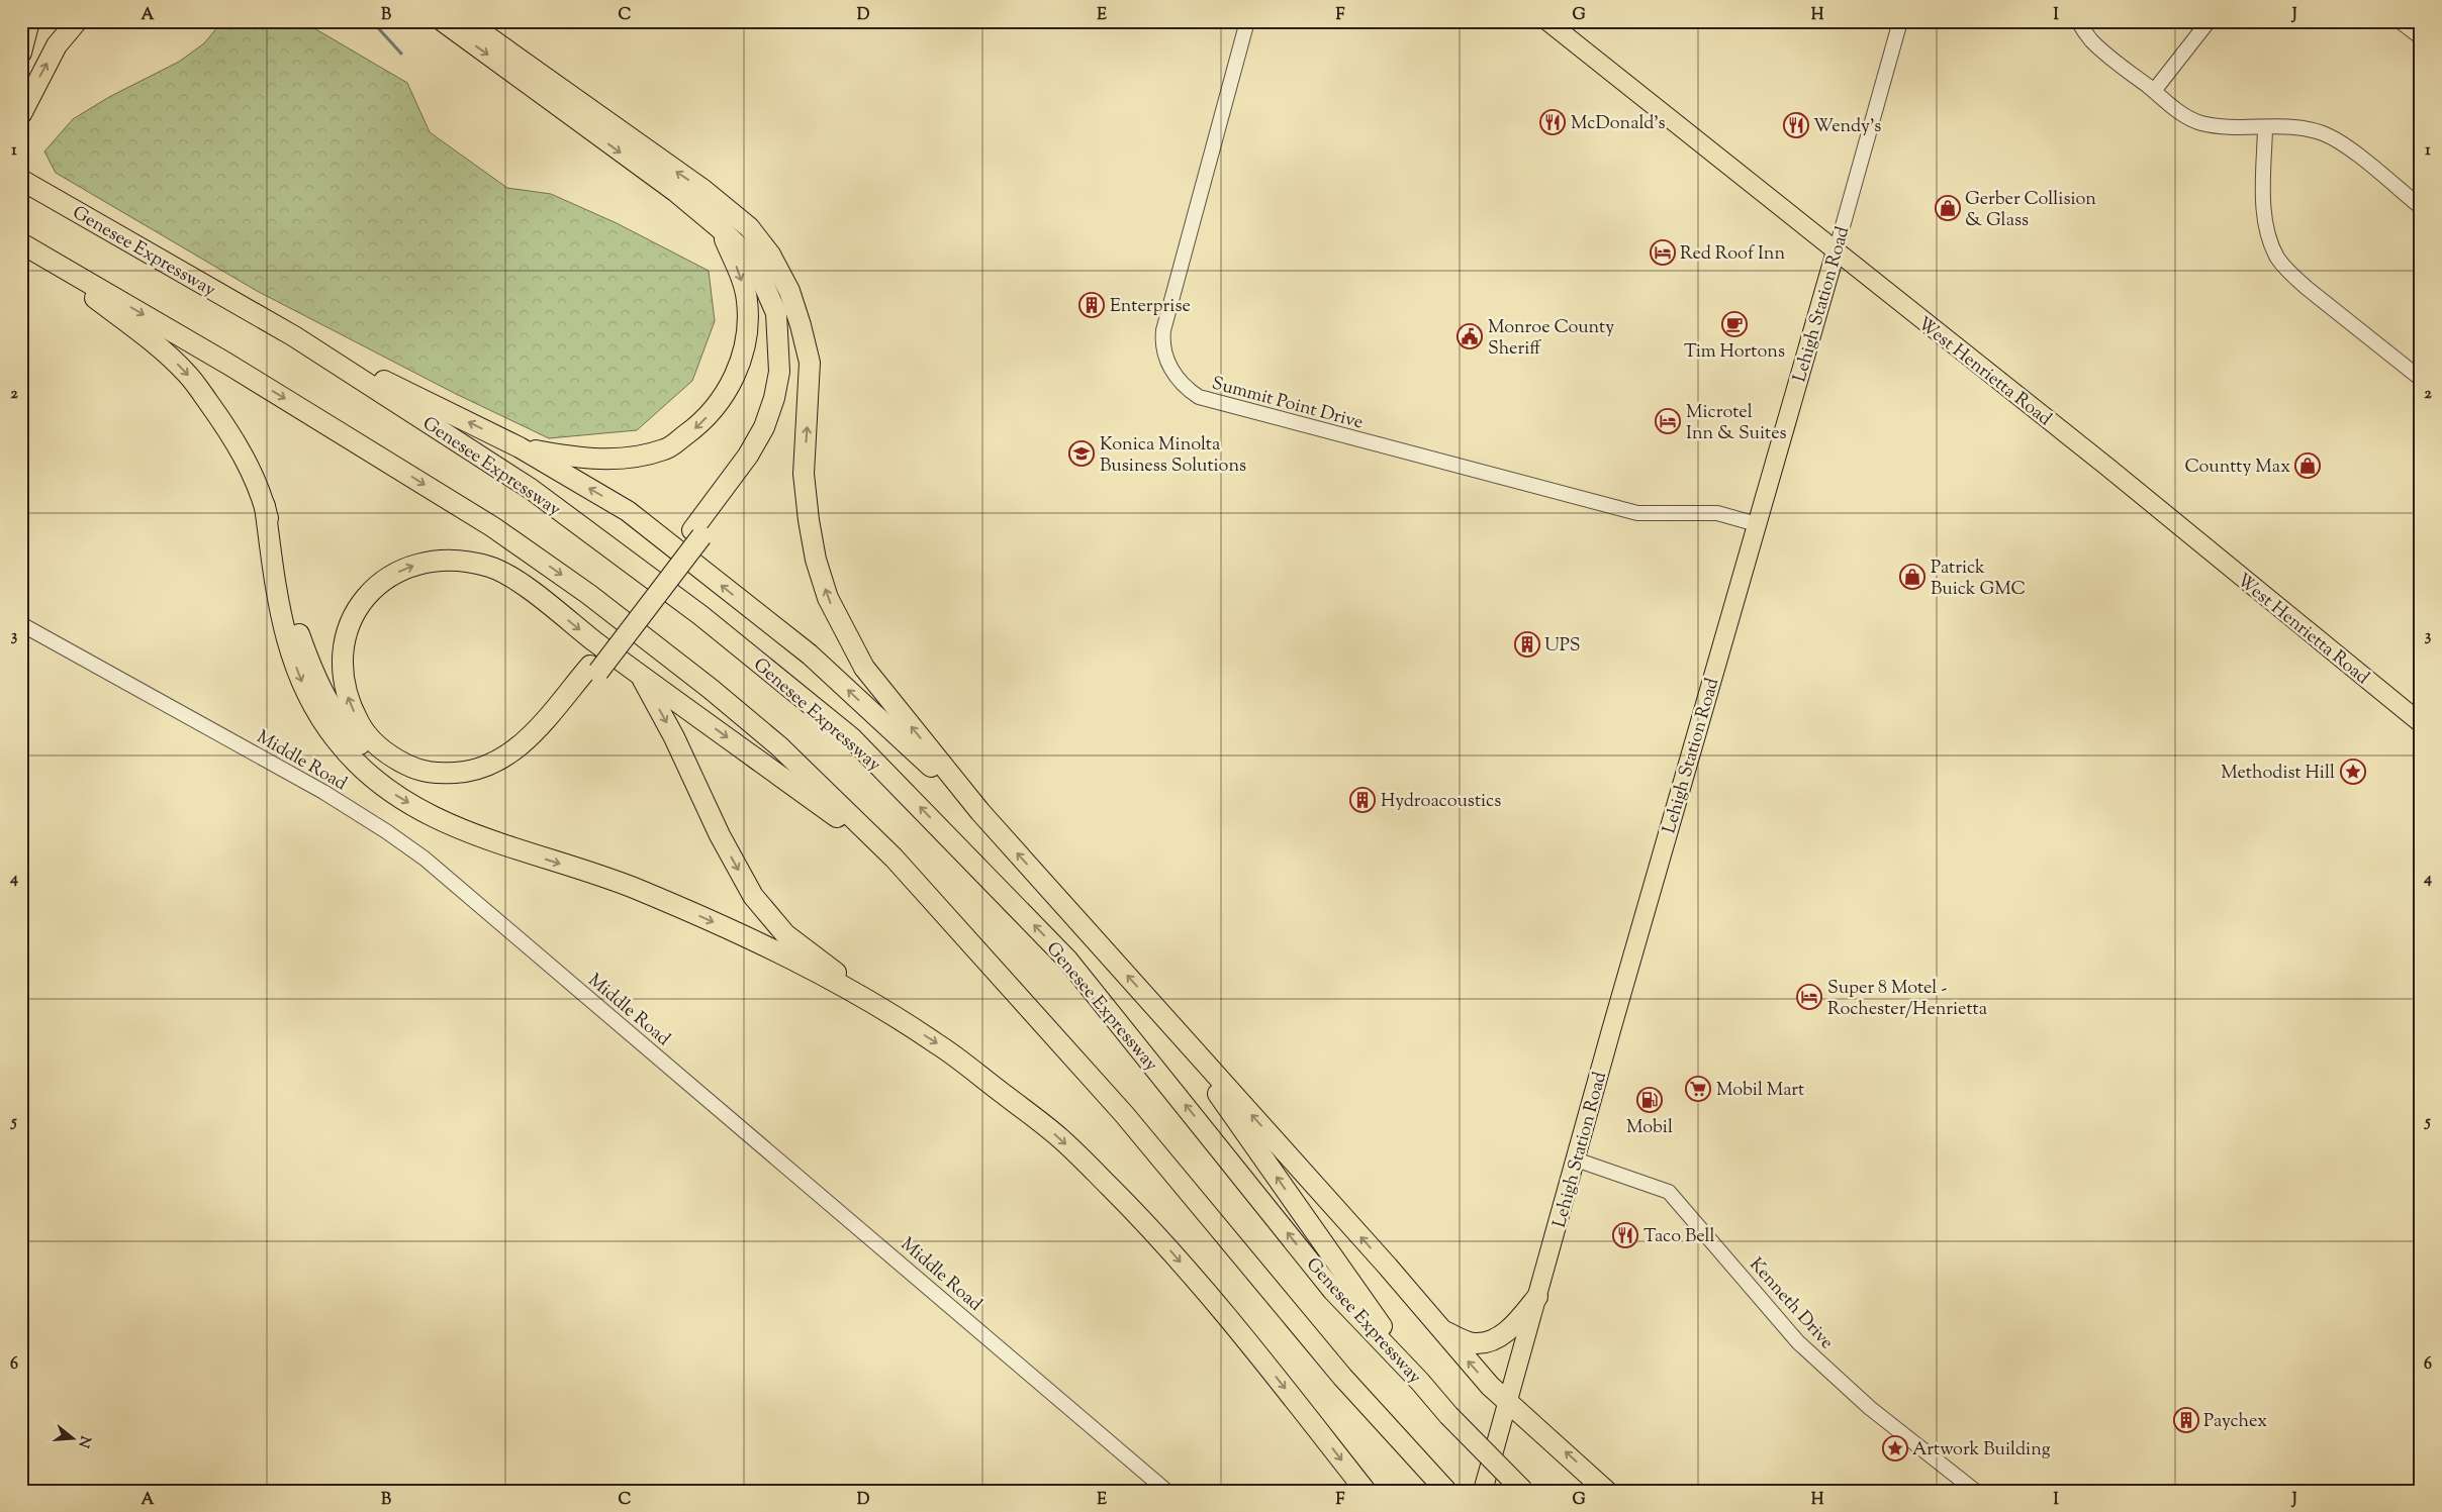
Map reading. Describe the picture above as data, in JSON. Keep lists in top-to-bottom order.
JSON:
{
  "streets": {
    "highway": ["Genesee Expressway"],
    "main road": ["Lehigh Station Road", "West Henrietta Road"],
    "street": ["Summit Point Drive", "Middle Road", "Kenneth Drive"]
  },
  "crossings": [
    ["Lehigh Station Road", "West Henrietta Road"],
    ["Lehigh Station Road", "Summit Point Drive"],
    ["Lehigh Station Road", "Kenneth Drive"]
  ],
  "places": {
    "restaurant": ["McDonald's", "Wendy's", "Taco Bell"],
    "shop": ["Gerber Collision & Glass", "Countty Max", "Patrick Buick GMC"],
    "hotel": ["Red Roof Inn", "Microtel Inn & Suites", "Super 8 Motel - Rochester/Henrietta"],
    "building": [
      "Enterprise",
      "UPS",
      "Hydroacoustics",
      "Paychex"
    ],
    "cafe": ["Tim Hortons"],
    "public building": ["Monroe County Sheriff"],
    "school or university": ["Konica Minolta Business Solutions"],
    "place": ["Methodist Hill", "Artwork Building"],
    "supermarket": ["Mobil Mart"],
    "fuel station": ["Mobil"]
  },
  "north": "right",
  "grid": {
    "columns": [
      "A",
      "B",
      "C",
      "D",
      "E",
      "F",
      "G",
      "H",
      "I",
      "J"
    ],
    "rows": [
      "1",
      "2",
      "3",
      "4",
      "5",
      "6"
    ]
  }
}
